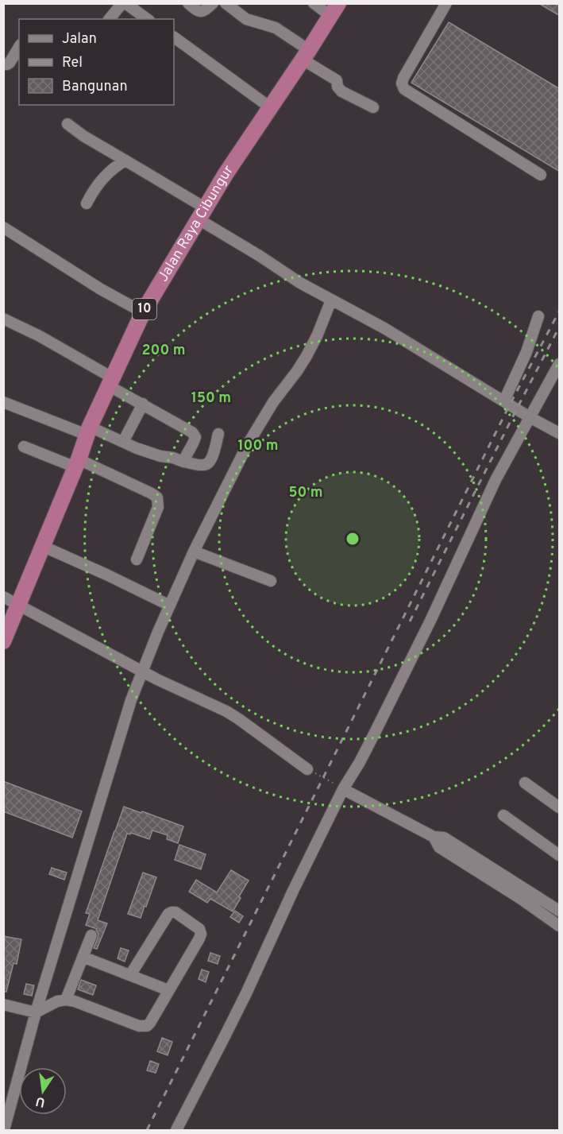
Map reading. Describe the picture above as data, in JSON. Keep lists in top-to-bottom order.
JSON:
{
  "streets": {
    "highway": ["Jalan Raya Cibungur", "10"]
  },
  "legend": ["Jalan", "Rel", "Bangunan"],
  "north": "bottom",
  "rings": [
    "200 m",
    "150 m",
    "100 m",
    "50 m"
  ]
}
